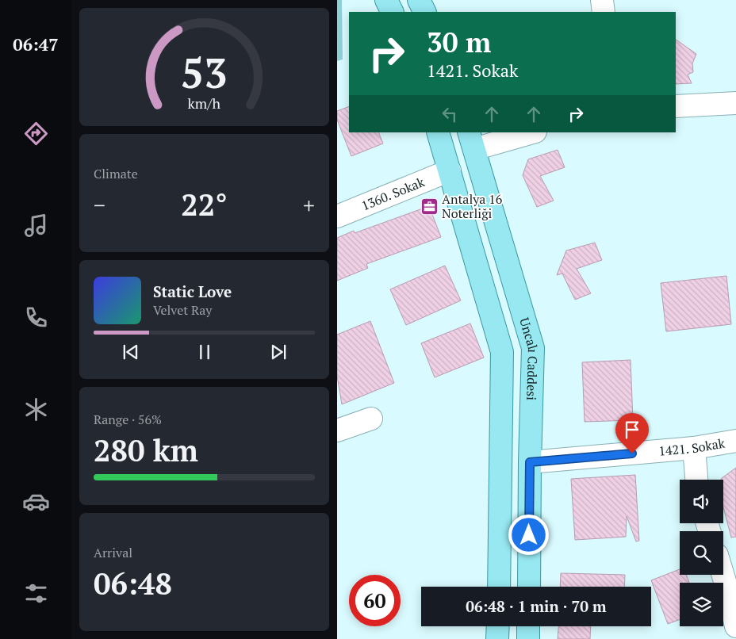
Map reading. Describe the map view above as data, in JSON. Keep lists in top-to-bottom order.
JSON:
{
  "streets": {
    "main road": ["Uncalı Caddesi"],
    "street": ["1360. Sokak", "1421. Sokak"]
  },
  "crossings": [
    ["1360. Sokak", "Uncalı Caddesi"],
    ["Uncalı Caddesi", "1421. Sokak"]
  ],
  "places": {
    "office": ["Antalya 16 Noterliği"]
  },
  "page": {
    "tabs": "06:47",
    "turn": ["30 m", "1421. Sokak"],
    "tile": [
      "Climate",
      ["Range · 56%", "280 km"],
      ["Arrival", "06:48"]
    ],
    "heat": ["−", "22°", "+"],
    "song": ["Static Love", "Velvet Ray"],
    "limit": "60",
    "trip": "06:48 · 1 min · 70 m",
    "gauge": ["53", "km/h"]
  }
}
